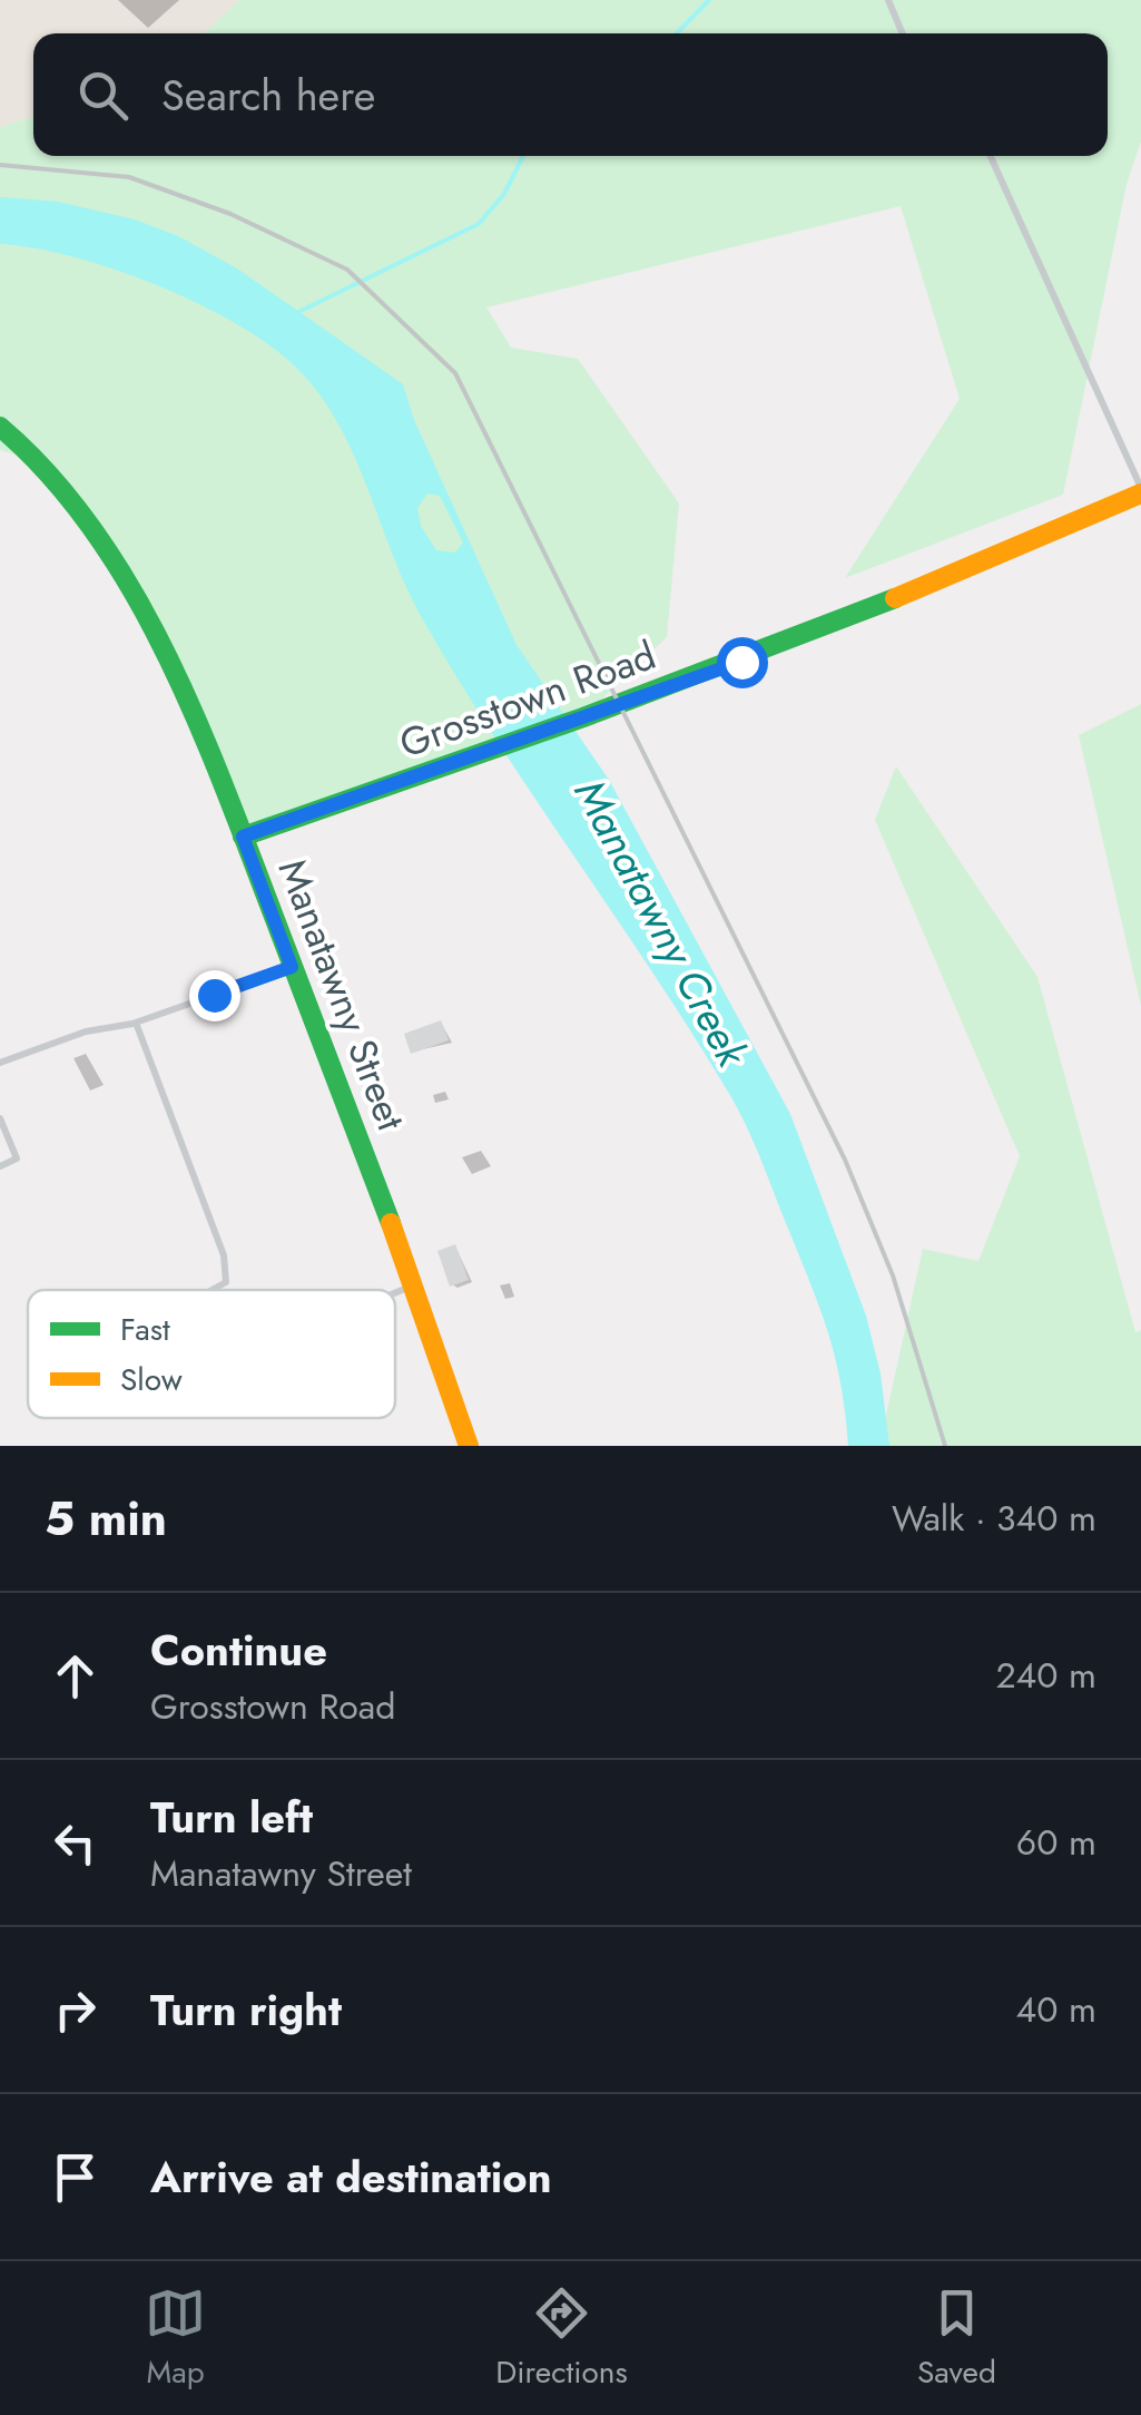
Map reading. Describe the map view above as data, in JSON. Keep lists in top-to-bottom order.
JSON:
{
  "streets": {
    "street": ["Grosstown Road", "Manatawny Street"]
  },
  "crossings": [
    ["Grosstown Road", "Manatawny Street"]
  ],
  "water": ["Manatawny Creek"],
  "legend": ["Fast", "Slow"],
  "page": {
    "search": "Search here",
    "heading": ["5 min", "Walk · 340 m"],
    "list": [
      ["Continue", "Grosstown Road", "240 m"],
      ["Turn left", "Manatawny Street", "60 m"],
      ["Turn right", "40 m"],
      "Arrive at destination"
    ],
    "nav": ["Map", "Directions", "Saved"]
  }
}
